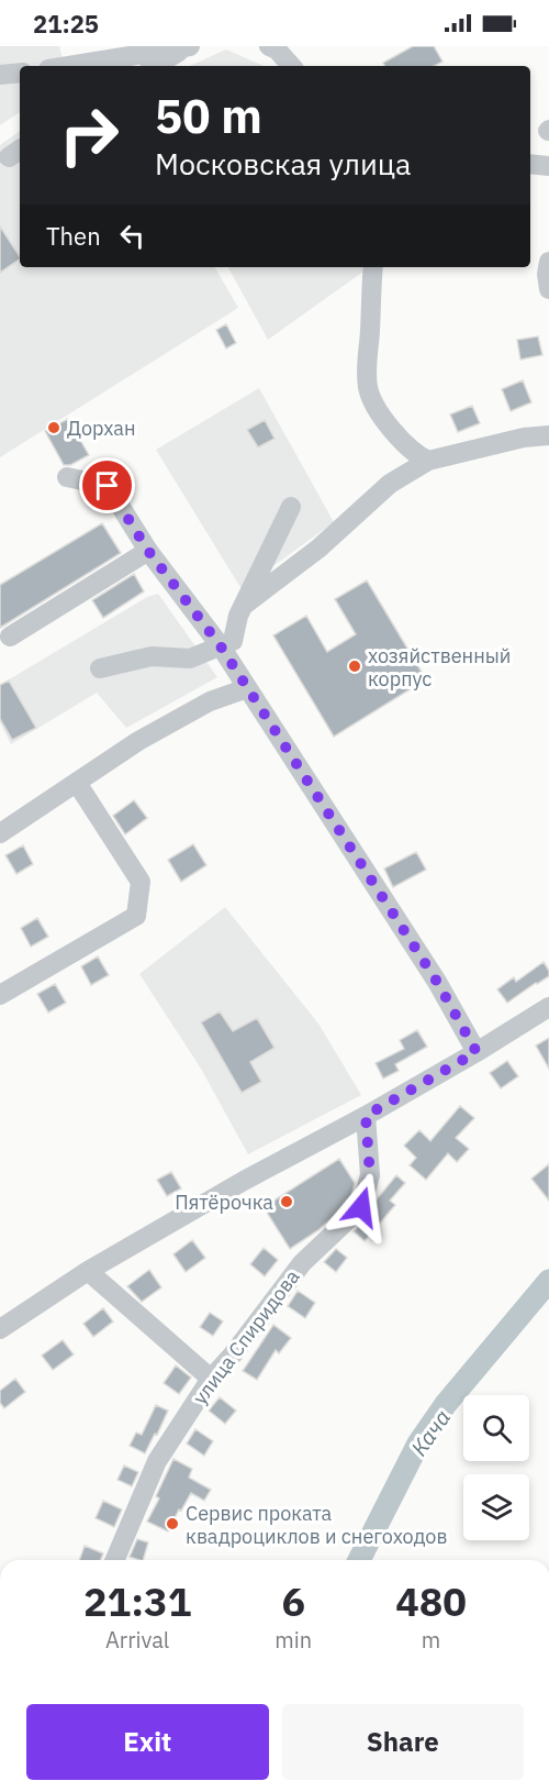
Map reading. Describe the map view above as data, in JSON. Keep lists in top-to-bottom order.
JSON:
{
  "streets": {
    "street": ["улица Спиридова"]
  },
  "water": ["Кача"],
  "places": [
    "Дорхан",
    "хозяйственный корпус",
    "Пятёрочка",
    "Сервис проката квадроциклов и снегоходов"
  ],
  "page": {
    "status": "21:25",
    "turn": ["50 m", "Московская улица"],
    "then": "Then",
    "eta": [
      "21:31",
      "Arrival",
      "6",
      "min",
      "480",
      "m"
    ],
    "buttons": ["Exit", "Share"]
  }
}
